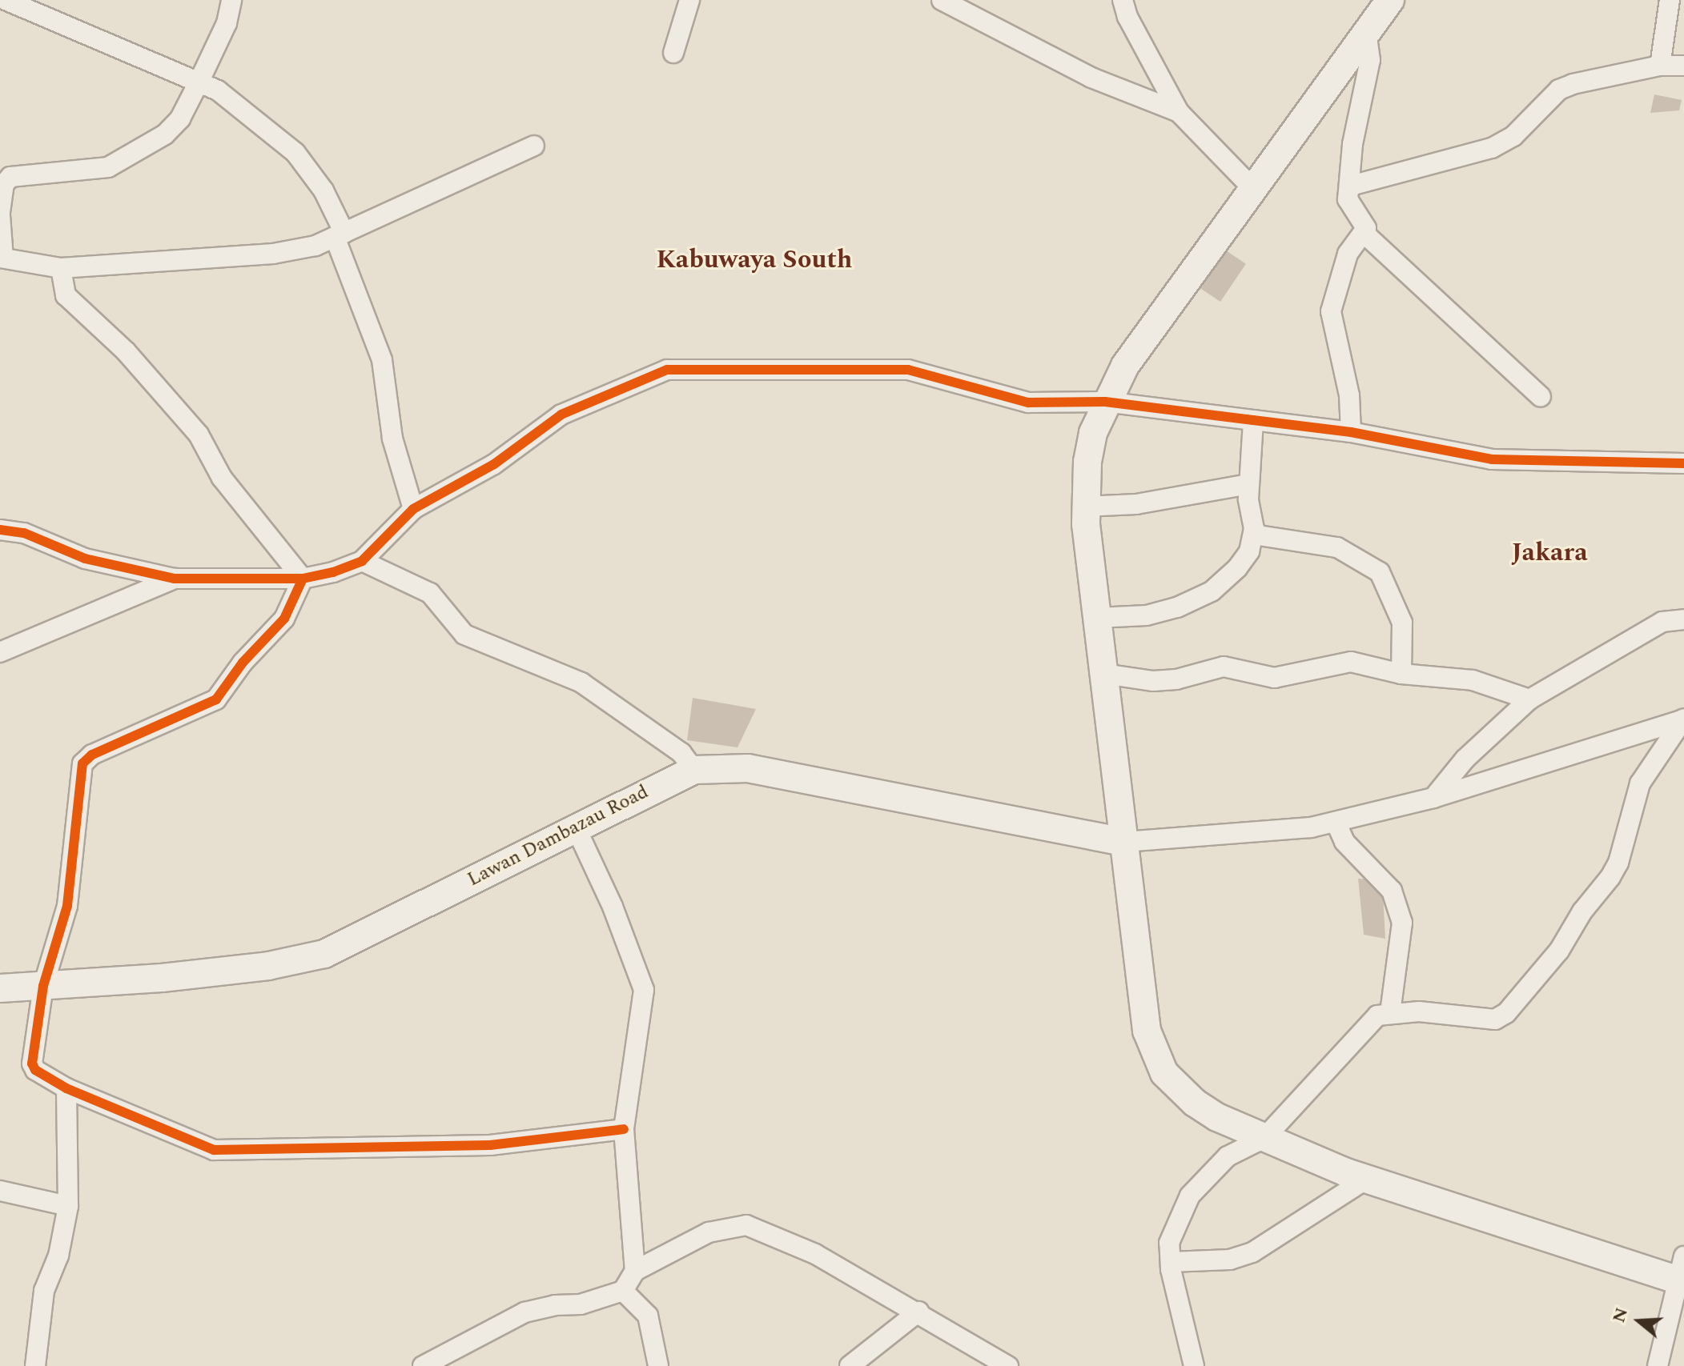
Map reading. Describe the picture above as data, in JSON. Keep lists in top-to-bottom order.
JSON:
{
  "streets": {
    "main road": ["Lawan Dambazau Road"]
  },
  "districts": ["Kabuwaya South", "Jakara"],
  "north": "left"
}
